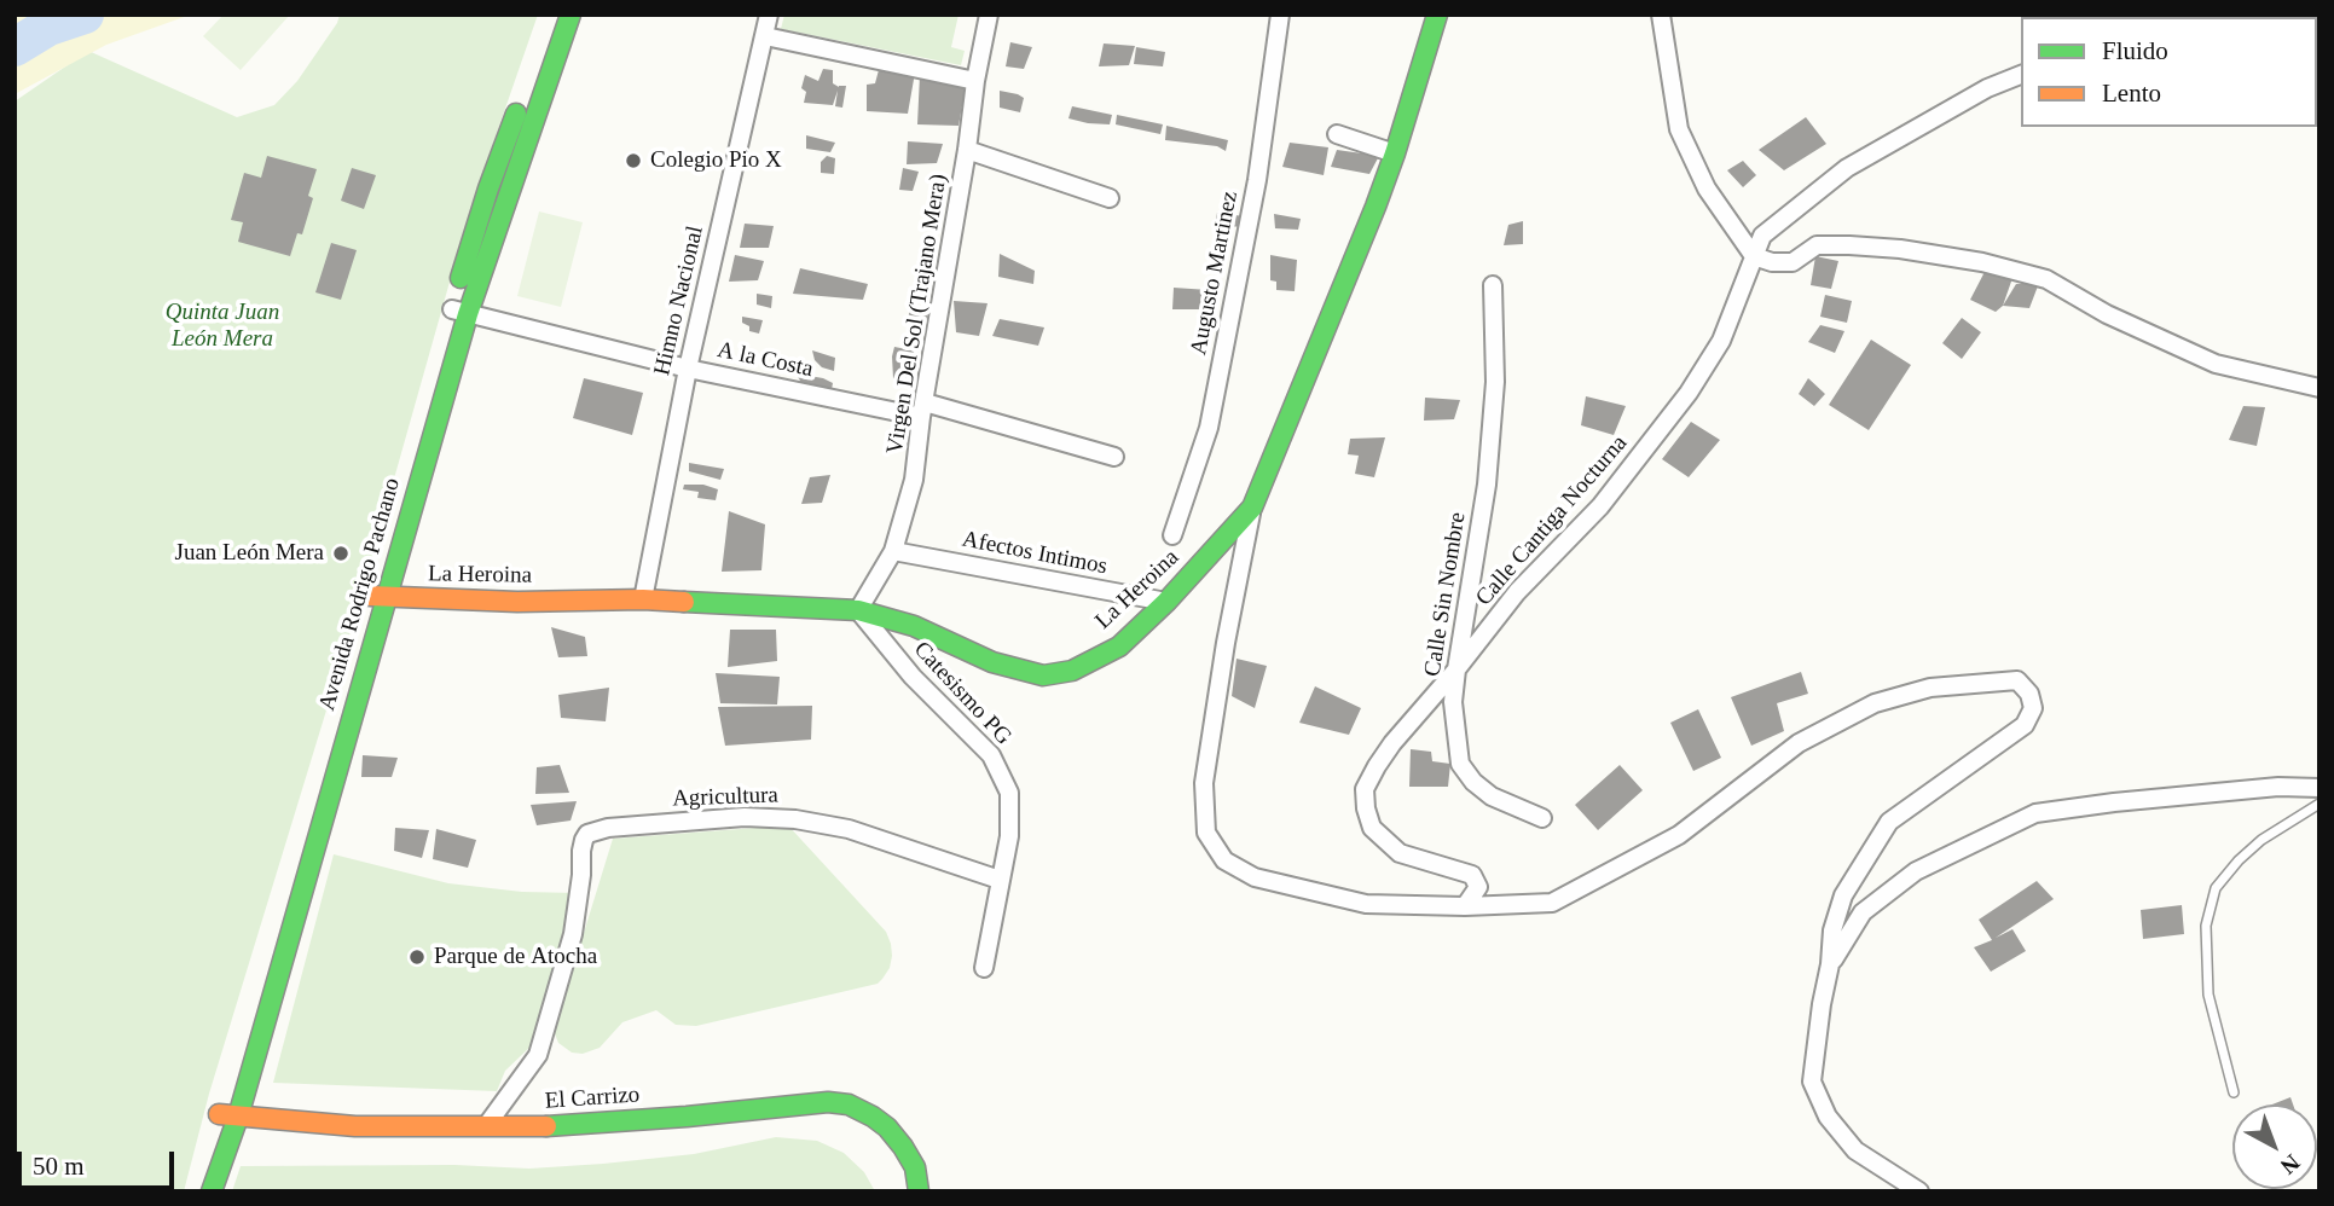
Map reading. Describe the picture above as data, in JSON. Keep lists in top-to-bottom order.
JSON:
{
  "streets": {
    "street": [
      "Augusto Martinez",
      "Himno Nacional",
      "Virgen Del Sol (Trajano Mera)",
      "A la Costa",
      "Calle Cantiga Nocturna",
      "Afectos Intimos",
      "La Heroina",
      "Avenida Rodrigo Pachano",
      "Calle Sin Nombre",
      "Catesismo PG",
      "Agricultura",
      "El Carrizo"
    ]
  },
  "crossings": [
    ["Himno Nacional", "A la Costa"],
    ["Himno Nacional", "La Heroina"],
    ["Virgen Del Sol (Trajano Mera)", "A la Costa"],
    ["Virgen Del Sol (Trajano Mera)", "Afectos Intimos"],
    ["Virgen Del Sol (Trajano Mera)", "La Heroina"],
    ["Virgen Del Sol (Trajano Mera)", "Catesismo PG"],
    ["A la Costa", "Avenida Rodrigo Pachano"],
    ["Calle Cantiga Nocturna", "Calle Sin Nombre"],
    ["Afectos Intimos", "La Heroina"],
    ["La Heroina", "Avenida Rodrigo Pachano"],
    ["La Heroina", "Catesismo PG"],
    ["Avenida Rodrigo Pachano", "El Carrizo"],
    ["Catesismo PG", "Agricultura"],
    ["Agricultura", "El Carrizo"]
  ],
  "parks": ["Quinta Juan León Mera"],
  "places": ["Colegio Pio X", "Juan León Mera", "Parque de Atocha"],
  "legend": ["Fluido", "Lento"],
  "scale_bar": "50 m",
  "north": "bottom right"
}
